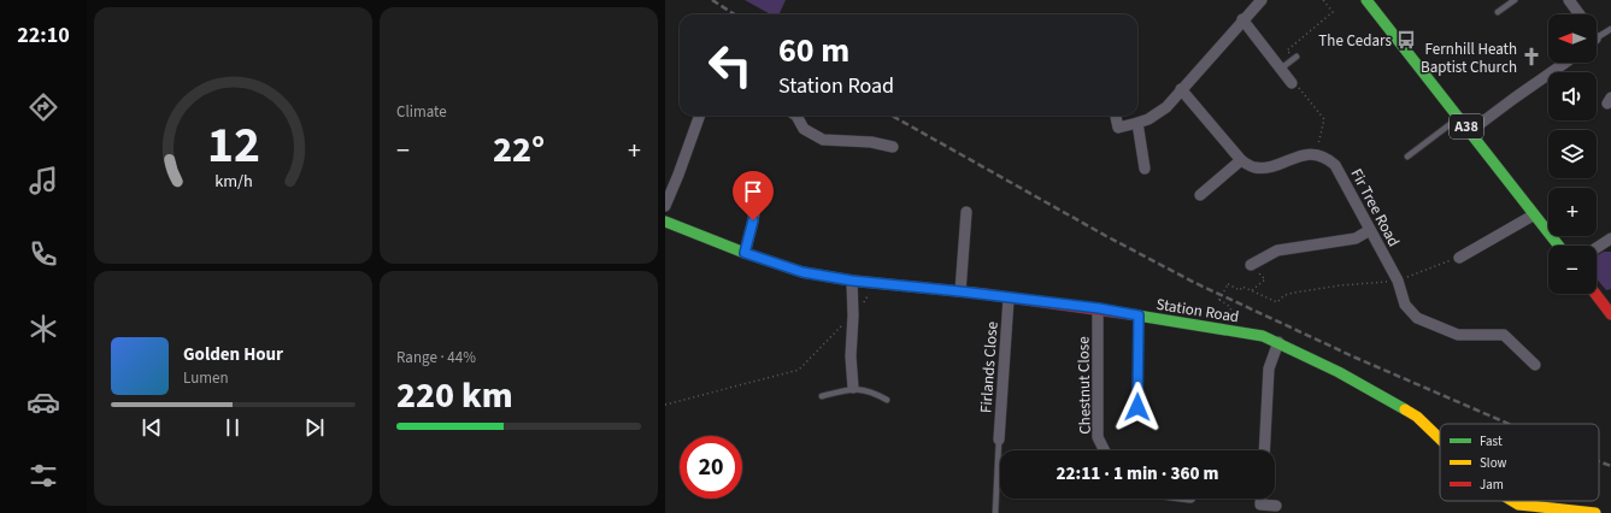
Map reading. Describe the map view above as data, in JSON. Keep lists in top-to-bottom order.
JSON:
{
  "streets": {
    "street": [
      "A38",
      "Fir Tree Road",
      "Station Road",
      "Firlands Close",
      "Chestnut Close"
    ]
  },
  "crossings": [
    ["Station Road", "Firlands Close"],
    ["Station Road", "Chestnut Close"]
  ],
  "places": {
    "bus stop": ["The Cedars"],
    "church": ["Fernhill Heath Baptist Church"]
  },
  "legend": ["Fast", "Slow", "Jam"],
  "north": "left",
  "page": {
    "tabs": "22:10",
    "tile": [
      "Climate",
      ["Range · 44%", "220 km"]
    ],
    "map_buttons": ["+", "−"],
    "turn": ["60 m", "Station Road"],
    "heat": ["−", "22°", "+"],
    "song": ["Golden Hour", "Lumen"],
    "limit": "20",
    "trip": "22:11 · 1 min · 360 m",
    "gauge": ["12", "km/h"]
  }
}
